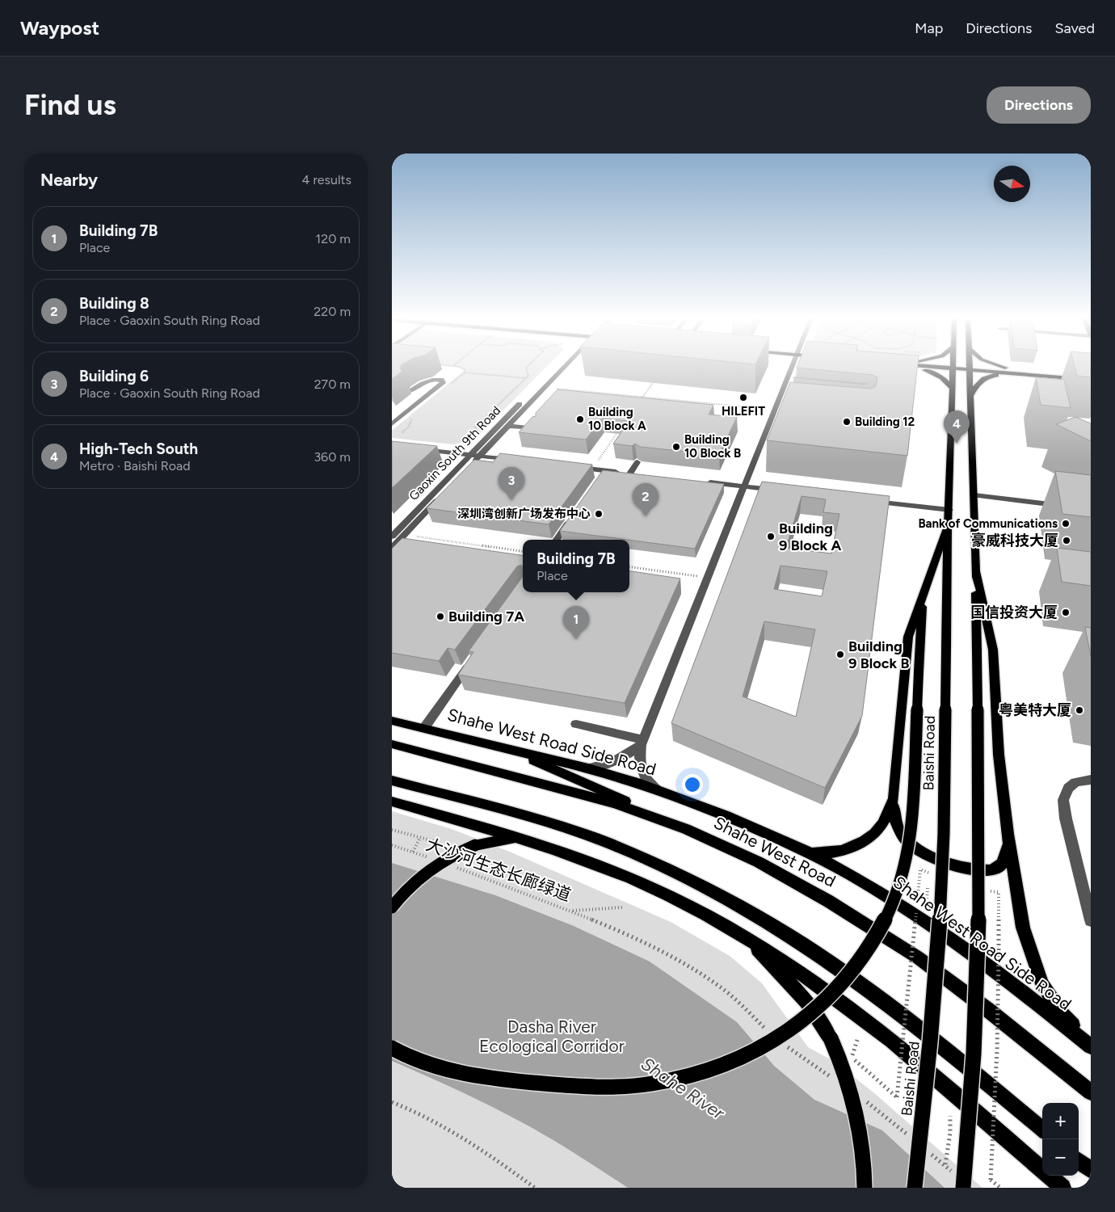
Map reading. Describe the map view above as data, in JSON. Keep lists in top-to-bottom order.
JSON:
{
  "streets": {
    "main road": ["Shahe West Road Side Road", "Baishi Road", "Shahe West Road"],
    "street": ["Gaoxin South 9th Road"],
    "path": ["大沙河生态长廊绿道"]
  },
  "water": ["Shahe River"],
  "parks": ["Dasha River Ecological Corridor"],
  "places": [
    "HILEFIT",
    "Building 10 Block A",
    "Building 12",
    "Building 10 Block B",
    "深圳湾创新广场发布中心",
    "Bank of Communications",
    "Building 9 Block A",
    "豪威科技大厦",
    "国信投资大厦",
    "Building 7A",
    "Building 9 Block B",
    "粤美特大厦"
  ],
  "north": "right",
  "page": {
    "header": "Waypost",
    "nav": ["Map", "Directions", "Saved"],
    "buttons": "Directions",
    "title": "Find us",
    "heading": ["Nearby", "4 results"],
    "list": [
      {
        "mark": "1",
        "name": "Building 7B",
        "note": "Place",
        "value": "120 m"
      },
      {
        "mark": "2",
        "name": "Building 8",
        "note": "Place · Gaoxin South Ring Road",
        "value": "220 m"
      },
      {
        "mark": "3",
        "name": "Building 6",
        "note": "Place · Gaoxin South Ring Road",
        "value": "270 m"
      },
      {
        "mark": "4",
        "name": "High-Tech South",
        "note": "Metro · Baishi Road",
        "value": "360 m"
      }
    ],
    "pins": [
      "4",
      "3",
      "2",
      "1"
    ],
    "popup": ["Building 7B", "Place"],
    "map_buttons": ["+", "−"]
  }
}
